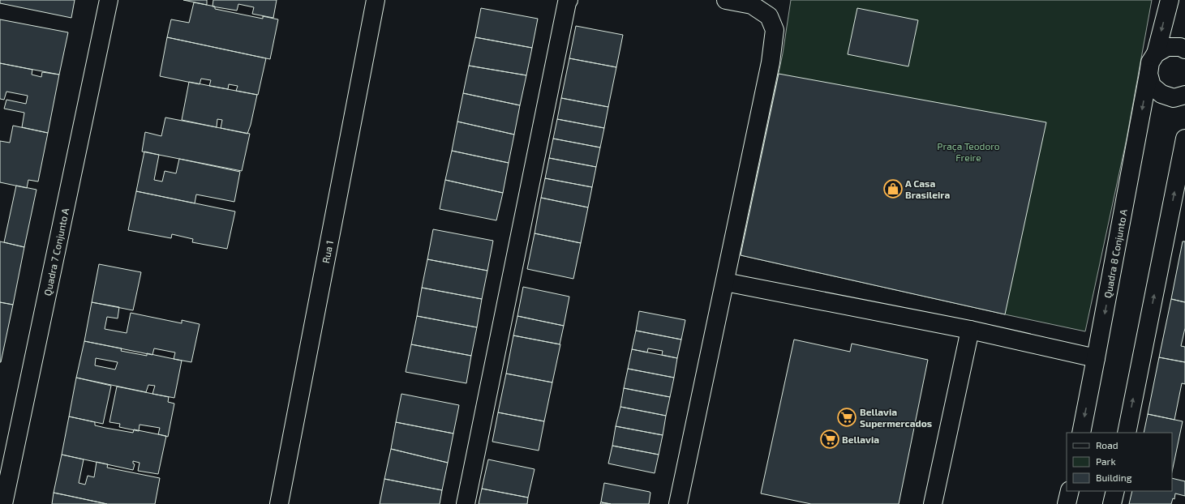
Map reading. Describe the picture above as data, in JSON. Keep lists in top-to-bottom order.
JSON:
{
  "streets": {
    "street": ["Quadra 7 Conjunto A", "Rua 1", "Quadra 8 Conjunto A"]
  },
  "parks": ["Praça Teodoro Freire"],
  "places": {
    "shop": ["A Casa Brasileira"],
    "supermarket": ["Bellavia Supermercados", "Bellavia"]
  },
  "legend": ["Road", "Park", "Building"]
}
